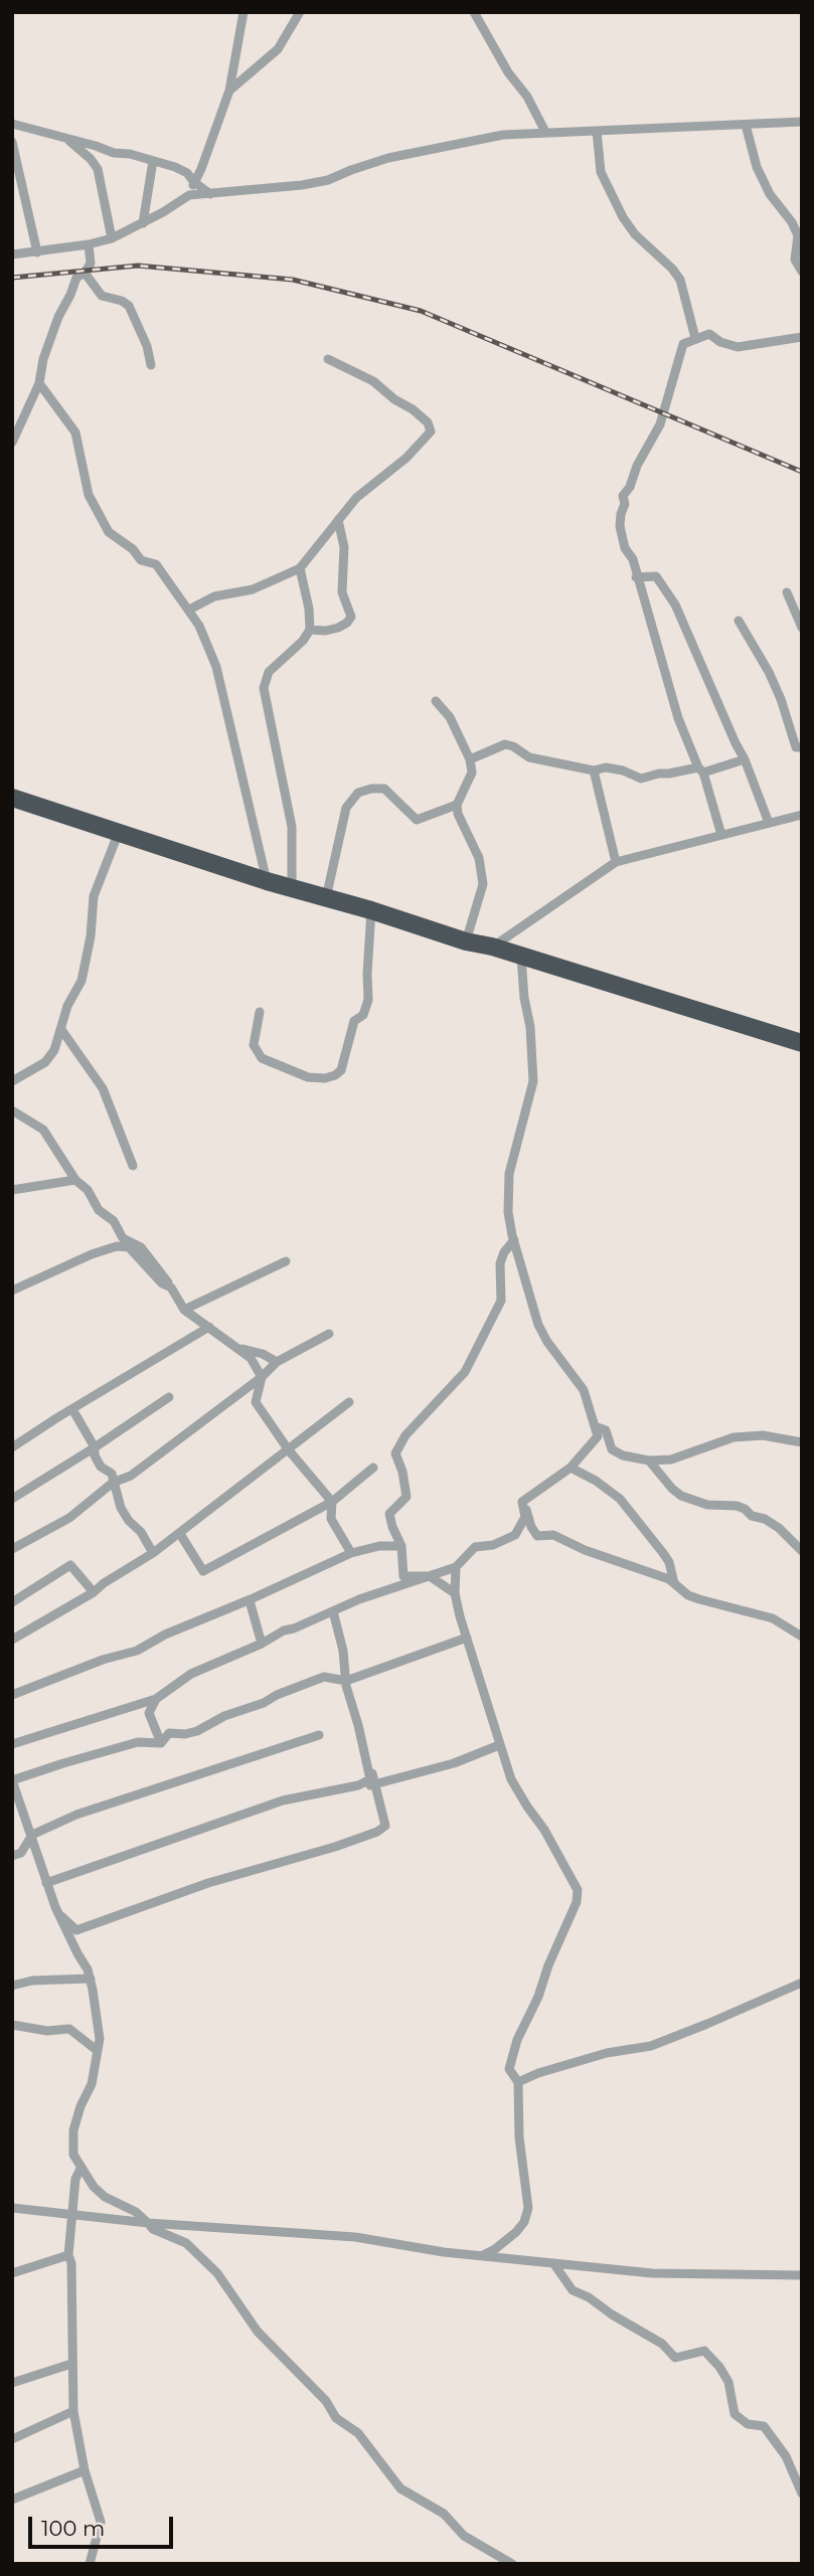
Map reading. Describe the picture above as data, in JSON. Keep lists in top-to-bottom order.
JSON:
{
  "scale_bar": "100 m"
}
